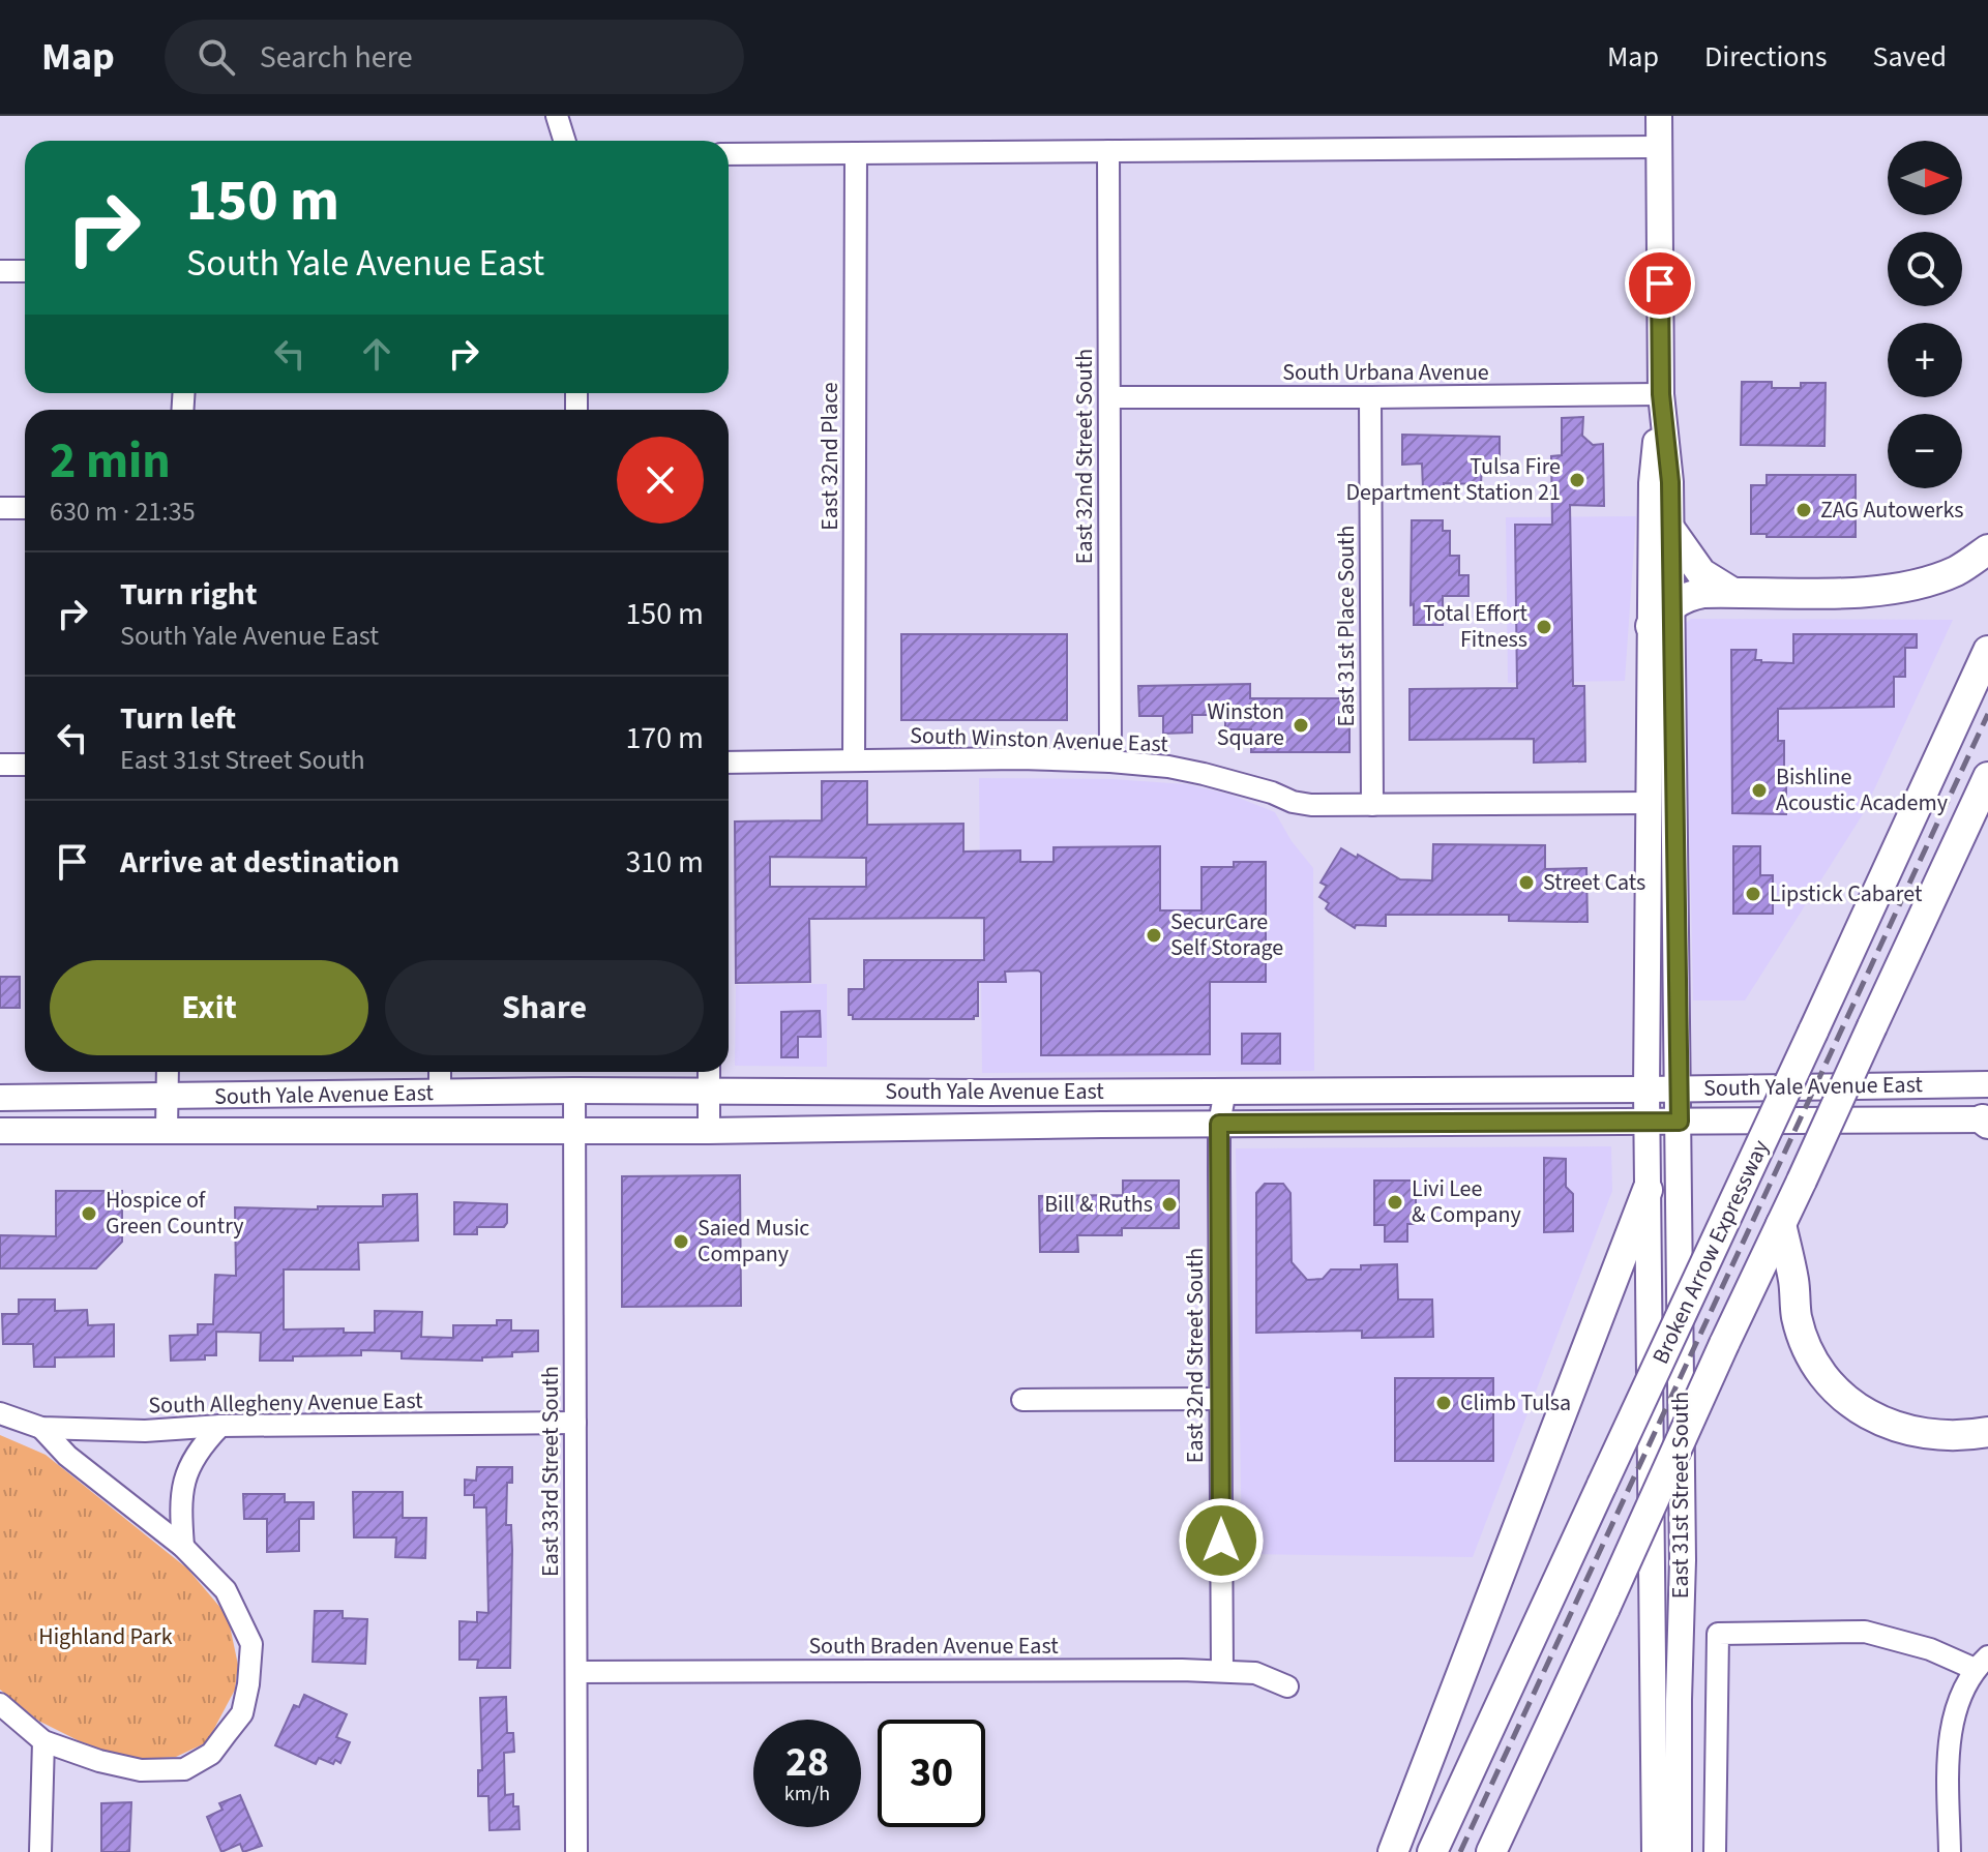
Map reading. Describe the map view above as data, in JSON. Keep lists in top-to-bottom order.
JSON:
{
  "streets": {
    "highway": ["Broken Arrow Expressway"],
    "main road": ["South Yale Avenue East", "East 31st Street South"],
    "street": [
      "South Urbana Avenue",
      "East 32nd Place",
      "East 32nd Street South",
      "East 31st Place South",
      "South Winston Avenue East",
      "South Allegheny Avenue East",
      "East 33rd Street South",
      "South Braden Avenue East"
    ]
  },
  "crossings": [
    ["South Urbana Avenue", "East 32nd Street South"],
    ["South Urbana Avenue", "East 31st Place South"],
    ["South Urbana Avenue", "East 31st Street South"],
    ["East 32nd Place", "South Winston Avenue East"],
    ["East 32nd Street South", "South Winston Avenue East"],
    ["East 32nd Street South", "South Yale Avenue East"],
    ["East 32nd Street South", "South Braden Avenue East"],
    ["East 31st Place South", "South Winston Avenue East"],
    ["South Winston Avenue East", "East 31st Street South"],
    ["South Yale Avenue East", "East 33rd Street South"],
    ["South Yale Avenue East", "East 31st Street South"],
    ["South Allegheny Avenue East", "East 33rd Street South"],
    ["East 33rd Street South", "South Braden Avenue East"]
  ],
  "parks": ["Highland Park"],
  "places": [
    "Tulsa Fire Department Station 21",
    "ZAG Autowerks",
    "Total Effort Fitness",
    "Winston Square",
    "Bishline Acoustic Academy",
    "Street Cats",
    "Lipstick Cabaret",
    "SecurCare Self Storage",
    "Livi Lee & Company",
    "Bill & Ruths",
    "Hospice of Green Country",
    "Saied Music Company",
    "Climb Tulsa"
  ],
  "north": "right",
  "page": {
    "header": "Map",
    "search": "Search here",
    "nav": ["Map", "Directions", "Saved"],
    "map_buttons": ["+", "−"],
    "turn": ["150 m", "South Yale Avenue East"],
    "heading": ["2 min", "630 m · 21:35"],
    "list": [
      {
        "name": "Turn right",
        "note": "South Yale Avenue East",
        "value": "150 m"
      },
      {
        "name": "Turn left",
        "note": "East 31st Street South",
        "value": "170 m"
      },
      {
        "name": "Arrive at destination",
        "value": "310 m"
      }
    ],
    "buttons": ["Exit", "Share"],
    "speed": "28 km/h",
    "limit": "30"
  }
}
